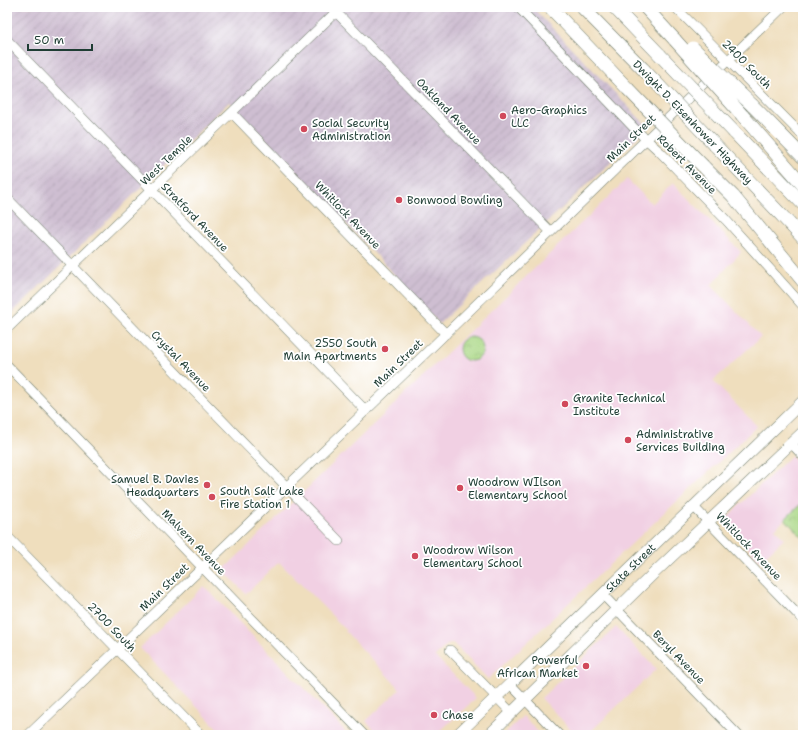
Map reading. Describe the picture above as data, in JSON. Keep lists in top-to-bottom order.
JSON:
{
  "streets": {
    "highway": ["Dwight D. Eisenhower Highway"],
    "main road": ["State Street"],
    "street": [
      "2400 South",
      "Oakland Avenue",
      "Main Street",
      "West Temple",
      "Robert Avenue",
      "Whitlock Avenue",
      "Stratford Avenue",
      "Crystal Avenue",
      "Malvern Avenue",
      "2700 South",
      "Beryl Avenue"
    ]
  },
  "crossings": [
    ["2400 South", "Main Street"],
    ["Oakland Avenue", "Main Street"],
    ["Oakland Avenue", "West Temple"],
    ["Main Street", "Robert Avenue"],
    ["Main Street", "Whitlock Avenue"],
    ["Main Street", "Stratford Avenue"],
    ["Main Street", "Crystal Avenue"],
    ["Main Street", "Malvern Avenue"],
    ["Main Street", "2700 South"],
    ["West Temple", "Whitlock Avenue"],
    ["West Temple", "Stratford Avenue"],
    ["West Temple", "Crystal Avenue"],
    ["Whitlock Avenue", "State Street"],
    ["State Street", "Beryl Avenue"]
  ],
  "places": [
    "Aero-Graphics LLC",
    "Social Security Administration",
    "Bonwood Bowling",
    "2550 South Main Apartments",
    "Granite Technical Institute",
    "Administrative Services Building",
    "Samuel B. Davies Headquarters",
    "Woodrow WIlson Elementary School",
    "South Salt Lake Fire Station 1",
    "Woodrow Wilson Elementary School",
    "Powerful African Market",
    "Chase"
  ],
  "scale_bar": "50 m"
}
